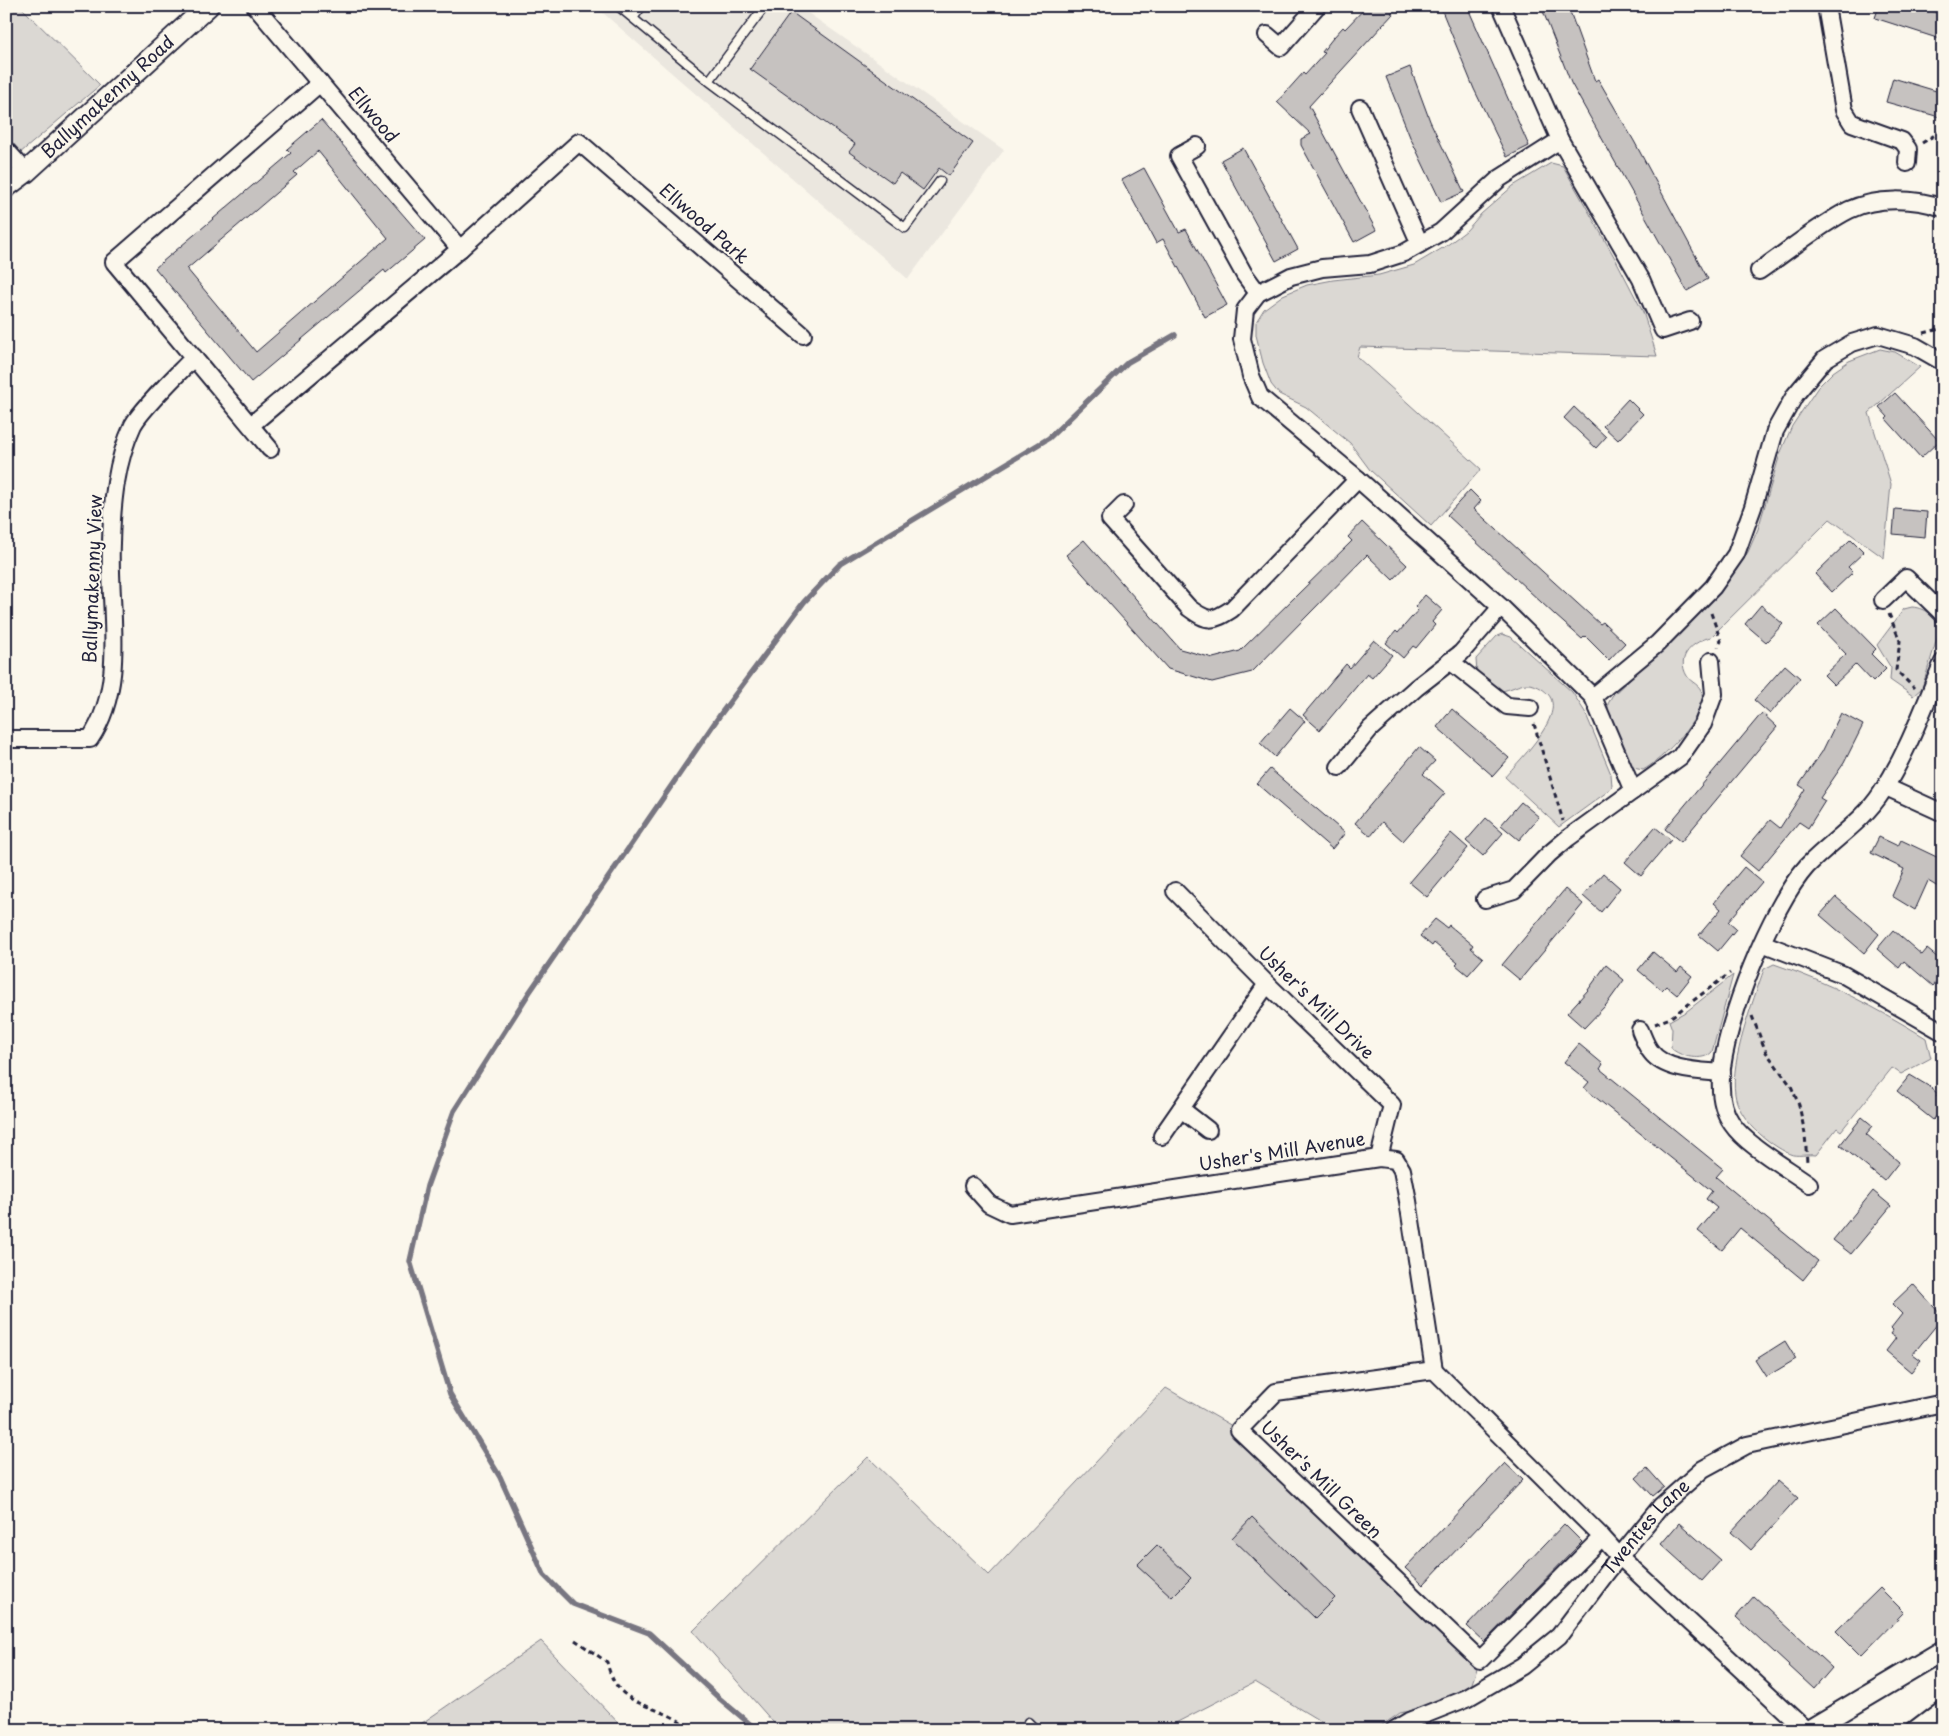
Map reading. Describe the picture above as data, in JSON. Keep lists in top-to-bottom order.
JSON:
{
  "streets": {
    "street": [
      "Ballymakenny Road",
      "Ellwood",
      "Ellwood Park",
      "Ballymakenny View",
      "Usher's Mill Drive",
      "Usher's Mill Avenue",
      "Usher's Mill Green",
      "Twenties Lane"
    ]
  },
  "crossings": [
    ["Ellwood", "Ellwood Park"],
    ["Usher's Mill Drive", "Usher's Mill Avenue"],
    ["Usher's Mill Avenue", "Usher's Mill Green"]
  ]
}
